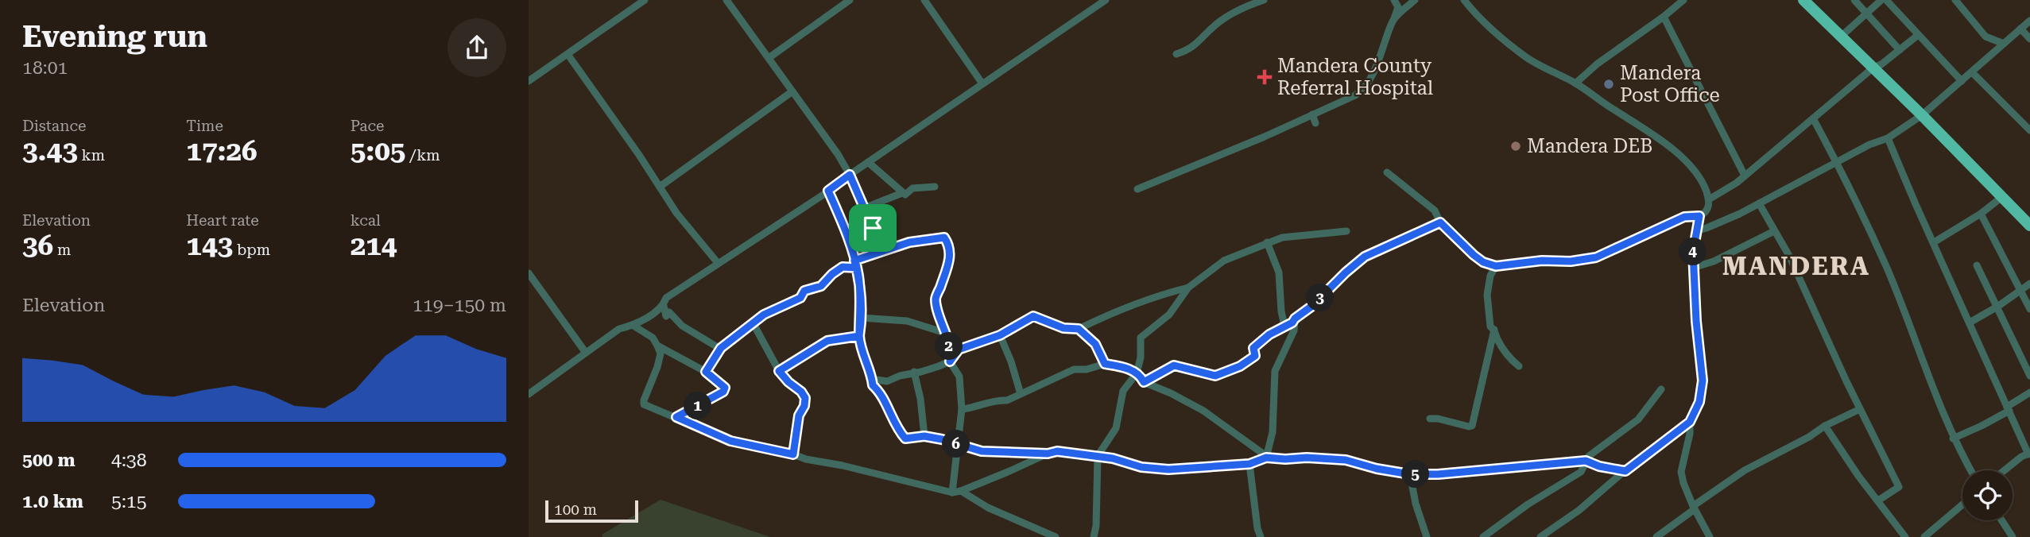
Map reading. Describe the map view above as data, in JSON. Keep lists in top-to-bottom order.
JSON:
{
  "districts": ["MANDERA"],
  "places": {
    "health": ["Mandera County Referral Hospital"],
    "other": ["Mandera Post Office", "Mandera DEB"]
  },
  "scale_bar": "100 m",
  "page": {
    "heading": ["Evening run", "18:01"],
    "stats": [
      ["Distance", "3.43 km"],
      ["Time", "17:26"],
      ["Pace", "5:05 /km"],
      ["Elevation", "36 m"],
      ["Heart rate", "143 bpm"],
      ["kcal", "214"]
    ],
    "pins": [
      "4",
      "3",
      "2",
      "1",
      "6",
      "5"
    ],
    "chart": ["Elevation", "119–150 m"],
    "list": [
      {
        "name": "500 m",
        "note": "4:38"
      },
      {
        "name": "1.0 km",
        "note": "5:15"
      }
    ],
    "scale": "100 m"
  }
}
